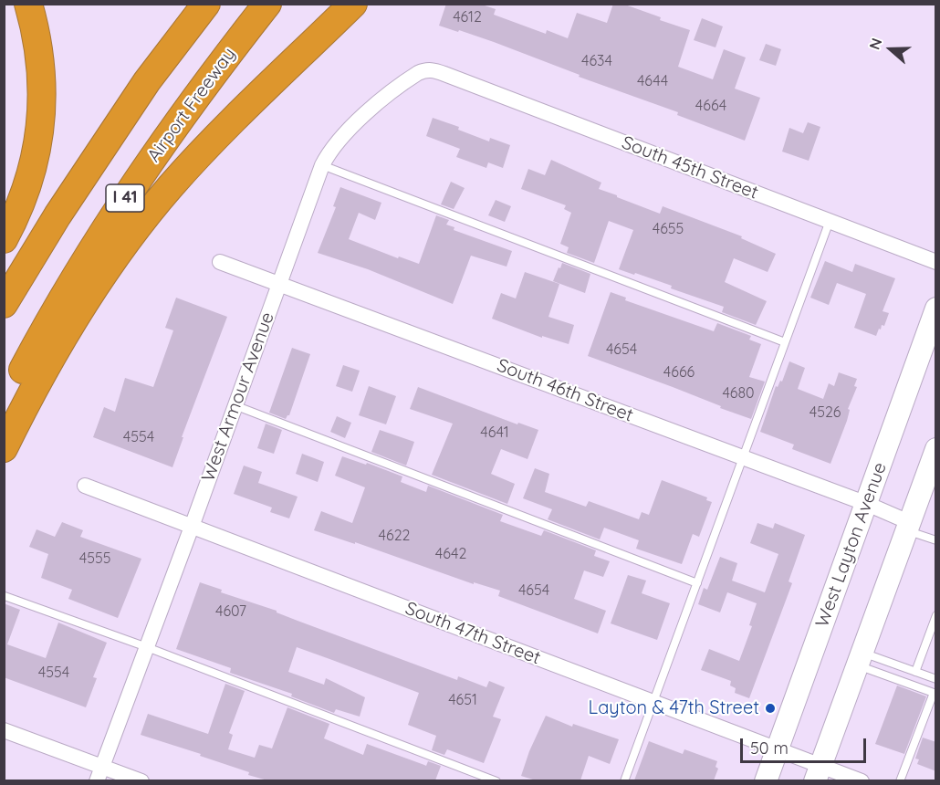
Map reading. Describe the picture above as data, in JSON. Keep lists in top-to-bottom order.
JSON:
{
  "streets": {
    "highway": ["Airport Freeway", "I 41"],
    "main road": ["West Layton Avenue"],
    "street": [
      "South 45th Street",
      "South 46th Street",
      "West Armour Avenue",
      "South 47th Street"
    ]
  },
  "crossings": [
    ["South 45th Street", "West Armour Avenue"],
    ["South 46th Street", "West Armour Avenue"],
    ["South 46th Street", "West Layton Avenue"],
    ["West Armour Avenue", "South 47th Street"],
    ["West Layton Avenue", "South 47th Street"]
  ],
  "places": ["Layton & 47th Street"],
  "house_numbers": [
    "4612",
    "4634",
    "4644",
    "4664",
    "4655",
    "4654",
    "4666",
    "4680",
    "4526",
    "4641",
    "4554",
    "4622",
    "4642",
    "4555",
    "4654",
    "4607",
    "4554",
    "4651"
  ],
  "scale_bar": "50 m",
  "north": "left"
}
